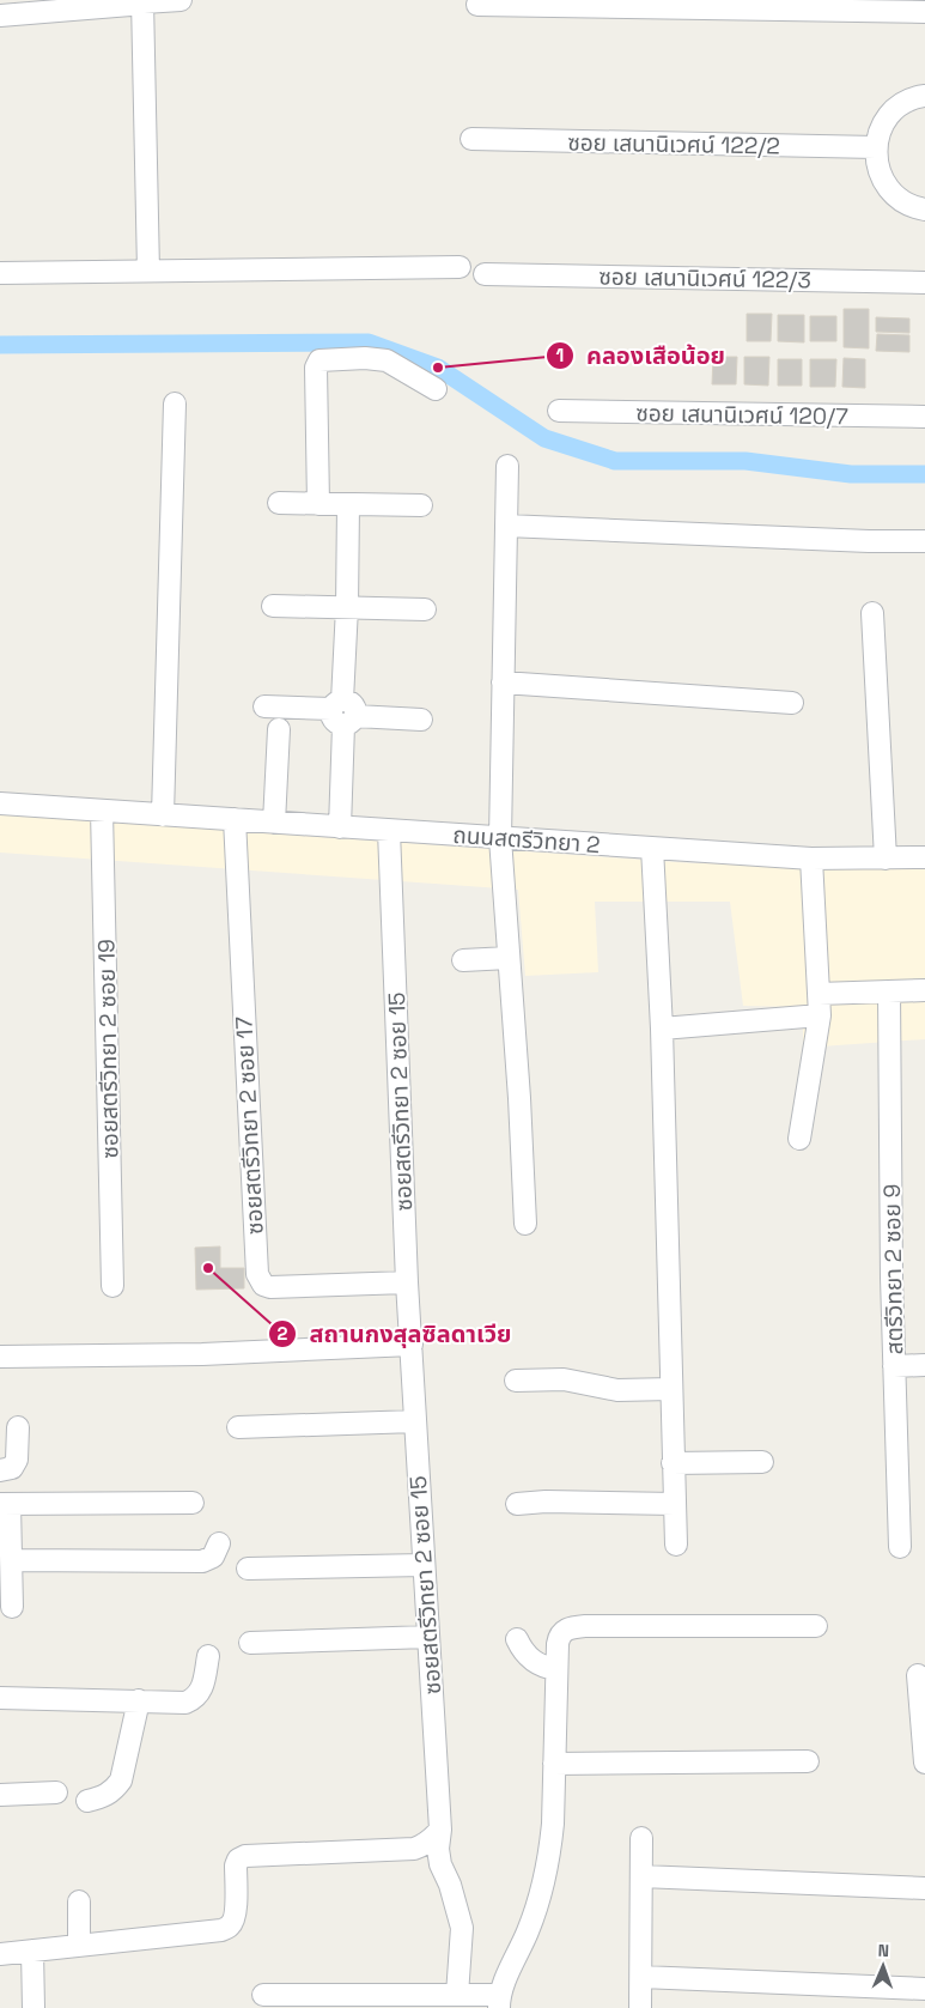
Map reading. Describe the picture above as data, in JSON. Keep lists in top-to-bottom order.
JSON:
{
  "streets": {
    "street": [
      "ซอย เสนานิเวศน์ 122/2",
      "ซอย เสนานิเวศน์ 122/3",
      "ซอย เสนานิเวศน์ 120/7",
      "ถนนสตรีวิทยา 2",
      "ซอยสตรีวิทยา 2 ซอย 19",
      "ซอยสตรีวิทยา 2 ซอย 15",
      "ซอยสตรีวิทยา 2 ซอย 17",
      "สตรีวิทยา 2 ซอย 9"
    ]
  },
  "crossings": [
    ["ถนนสตรีวิทยา 2", "ซอยสตรีวิทยา 2 ซอย 19"],
    ["ถนนสตรีวิทยา 2", "ซอยสตรีวิทยา 2 ซอย 15"],
    ["ถนนสตรีวิทยา 2", "ซอยสตรีวิทยา 2 ซอย 17"],
    ["ซอยสตรีวิทยา 2 ซอย 15", "ซอยสตรีวิทยา 2 ซอย 17"]
  ],
  "places": ["คลองเสือน้อย", "สถานกงสุลซิลดาเวีย"],
  "north": "top"
}
